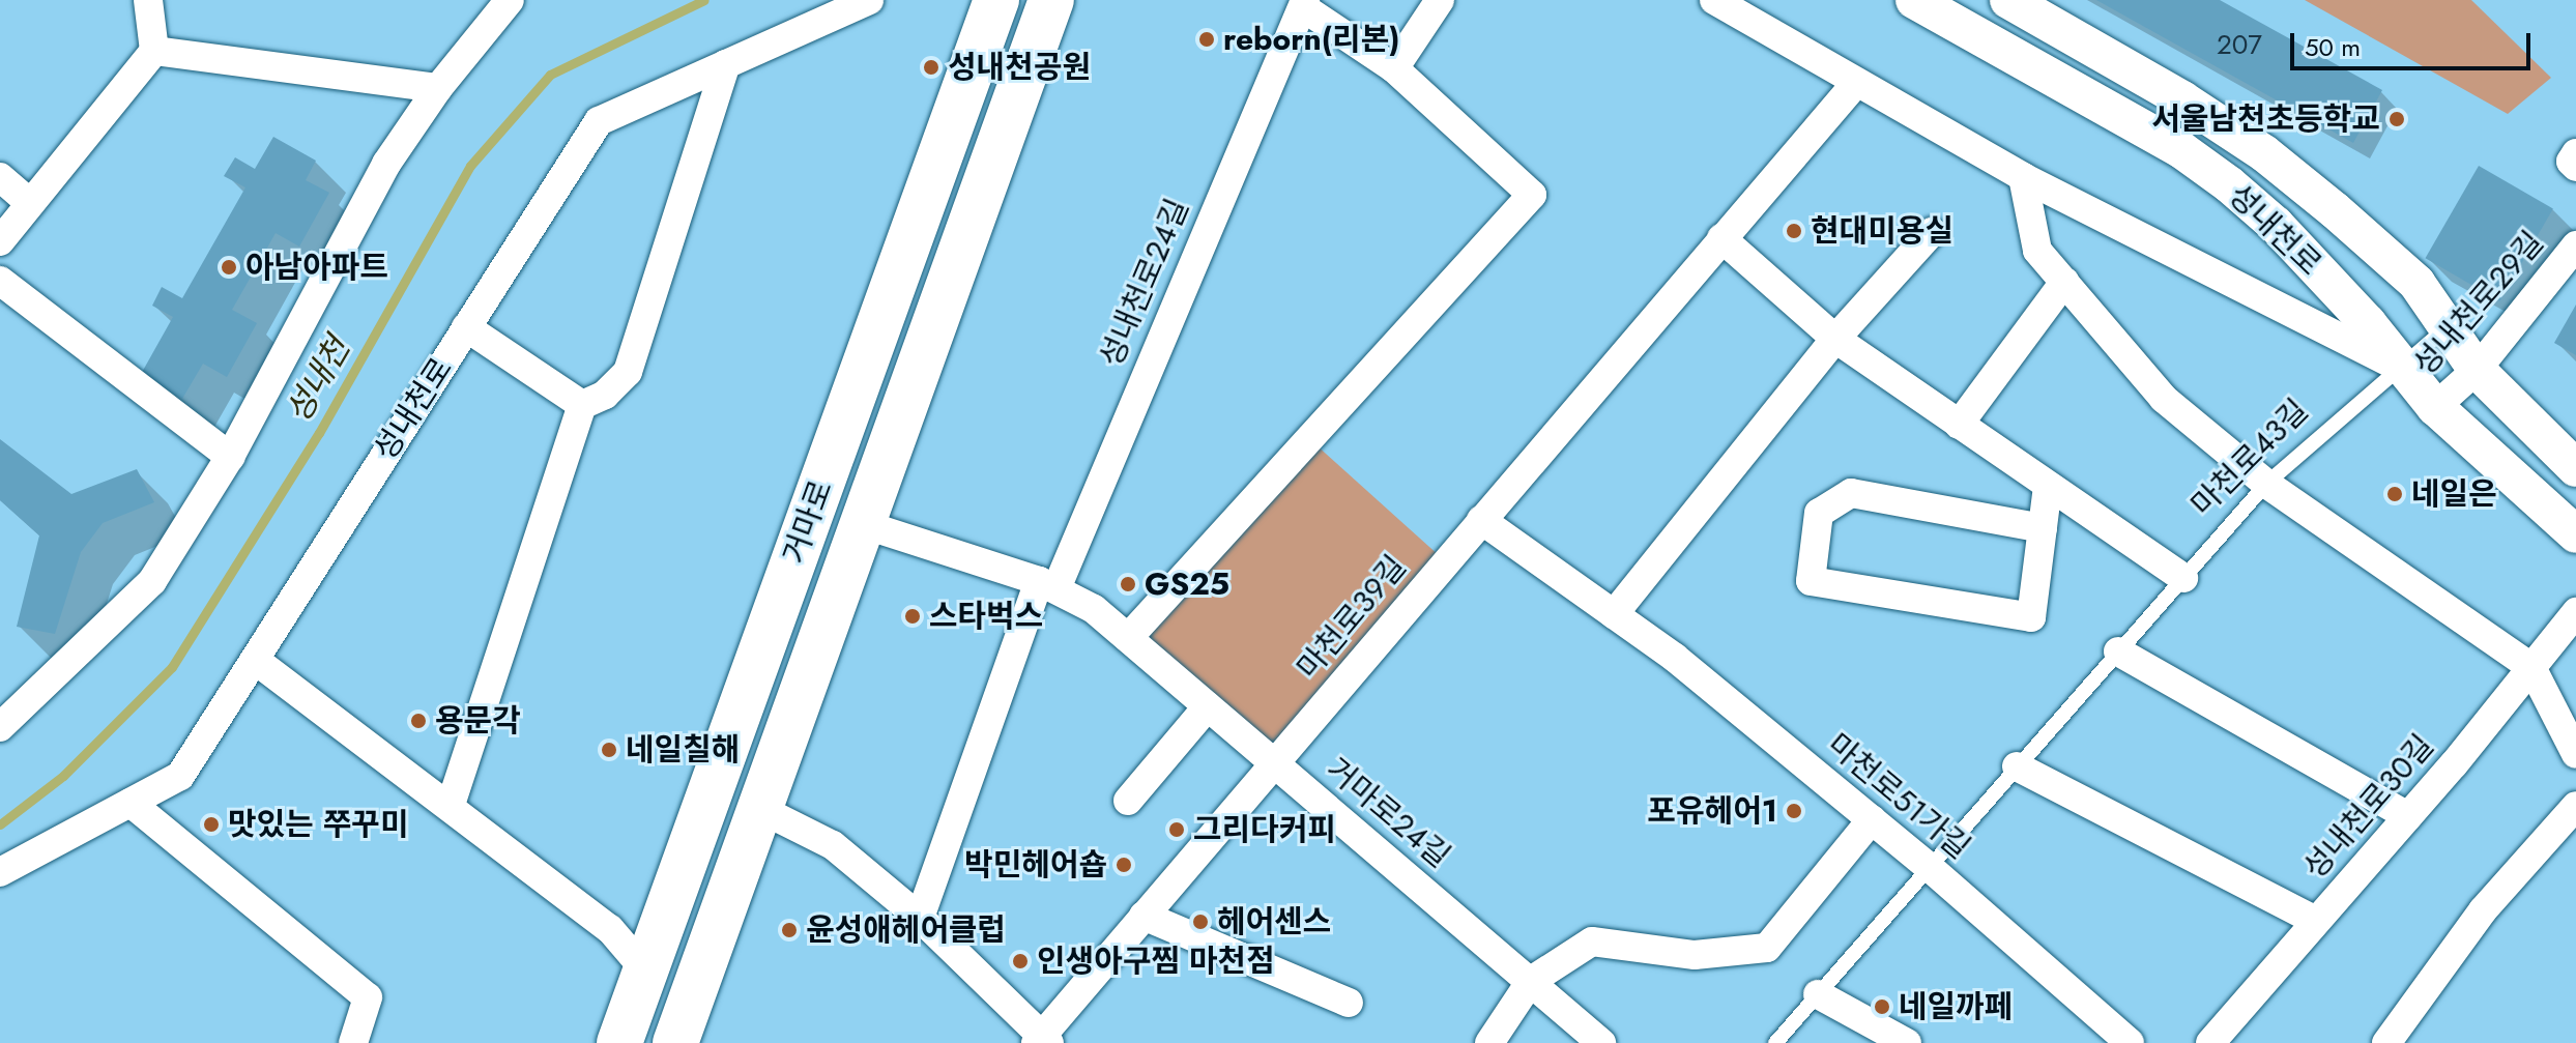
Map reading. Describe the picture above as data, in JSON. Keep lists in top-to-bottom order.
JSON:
{
  "streets": {
    "main road": ["거마로"],
    "street": [
      "성내천로",
      "성내천로24길",
      "성내천로29길",
      "마천로39길",
      "마천로51가길",
      "성내천로30길",
      "거마로24길"
    ],
    "lane": ["마천로43길"]
  },
  "crossings": [
    ["성내천로", "성내천로29길"],
    ["성내천로", "마천로43길"],
    ["성내천로24길", "거마로24길"],
    ["마천로43길", "마천로51가길"],
    ["거마로", "거마로24길"],
    ["마천로39길", "마천로51가길"],
    ["마천로39길", "거마로24길"]
  ],
  "water": ["성내천"],
  "places": [
    "reborn(리본)",
    "성내천공원",
    "서울남천초등학교",
    "현대미용실",
    "아남아파트",
    "네일은",
    "GS25",
    "스타벅스",
    "용문각",
    "네일칠해",
    "포유헤어1",
    "맛있는 쭈꾸미",
    "그리다커피",
    "박민헤어숍",
    "헤어센스",
    "윤성애헤어클럽",
    "인생아구찜 마천점",
    "네일까페"
  ],
  "house_numbers": ["207"],
  "scale_bar": "50 m"
}
